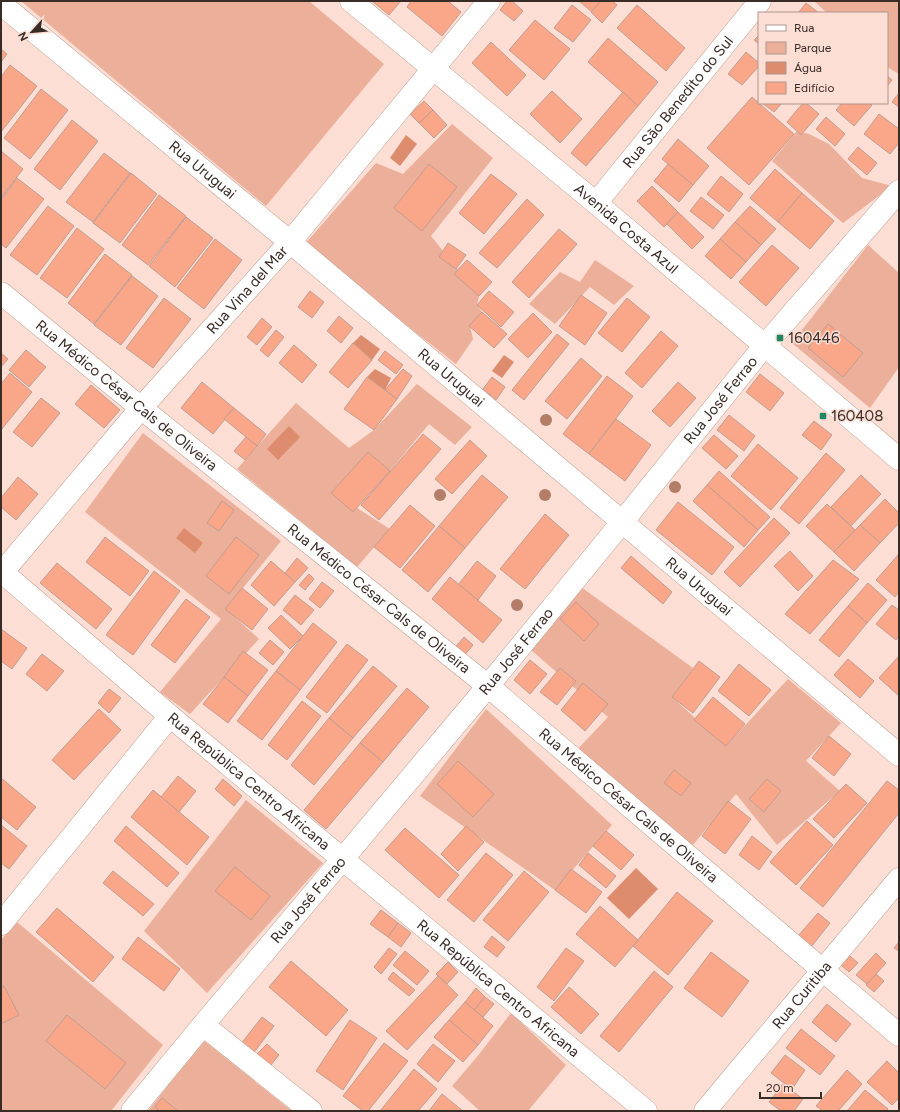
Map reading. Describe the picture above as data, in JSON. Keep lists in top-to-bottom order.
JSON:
{
  "streets": {
    "street": [
      "Rua São Benedito do Sul",
      "Rua Uruguai",
      "Avenida Costa Azul",
      "Rua Vina del Mar",
      "Rua Médico César Cals de Oliveira",
      "Rua José Ferrao",
      "Rua República Centro Africana",
      "Rua Curitiba"
    ]
  },
  "crossings": [
    ["Rua São Benedito do Sul", "Avenida Costa Azul"],
    ["Rua Uruguai", "Rua Vina del Mar"],
    ["Rua Uruguai", "Rua José Ferrao"],
    ["Avenida Costa Azul", "Rua Vina del Mar"],
    ["Avenida Costa Azul", "Rua José Ferrao"],
    ["Rua Vina del Mar", "Rua Médico César Cals de Oliveira"],
    ["Rua Vina del Mar", "Rua República Centro Africana"],
    ["Rua Médico César Cals de Oliveira", "Rua José Ferrao"],
    ["Rua Médico César Cals de Oliveira", "Rua Curitiba"],
    ["Rua José Ferrao", "Rua República Centro Africana"]
  ],
  "places": {
    "transit": ["160446", "160408"]
  },
  "legend": [
    "Rua",
    "Parque",
    "Água",
    "Edifício"
  ],
  "scale_bar": "20 m",
  "north": "bottom left"
}
